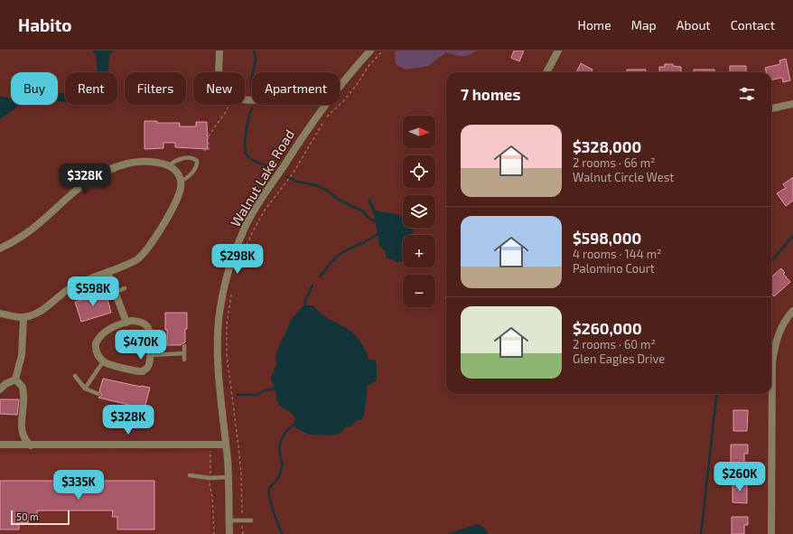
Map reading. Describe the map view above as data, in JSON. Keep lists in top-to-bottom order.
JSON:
{
  "streets": {
    "street": ["Walnut Lake Road"]
  },
  "scale_bar": "50 m",
  "north": "right",
  "page": {
    "header": "Habito",
    "nav": [
      "Home",
      "Map",
      "About",
      "Contact"
    ],
    "chip": [
      "Buy",
      "Rent",
      "Filters",
      "New",
      "Apartment"
    ],
    "heading": "7 homes",
    "map_buttons": ["+", "−"],
    "list": [
      {
        "name": "$328,000",
        "note": "2 rooms · 66 m² · Walnut Circle West"
      },
      {
        "name": "$598,000",
        "note": "4 rooms · 144 m² · Palomino Court"
      },
      {
        "name": "$260,000",
        "note": "2 rooms · 60 m² · Glen Eagles Drive"
      }
    ],
    "price": [
      "$328K",
      "$298K",
      "$598K",
      "$470K",
      "$328K",
      "$260K",
      "$335K"
    ],
    "scale": "50 m"
  }
}
